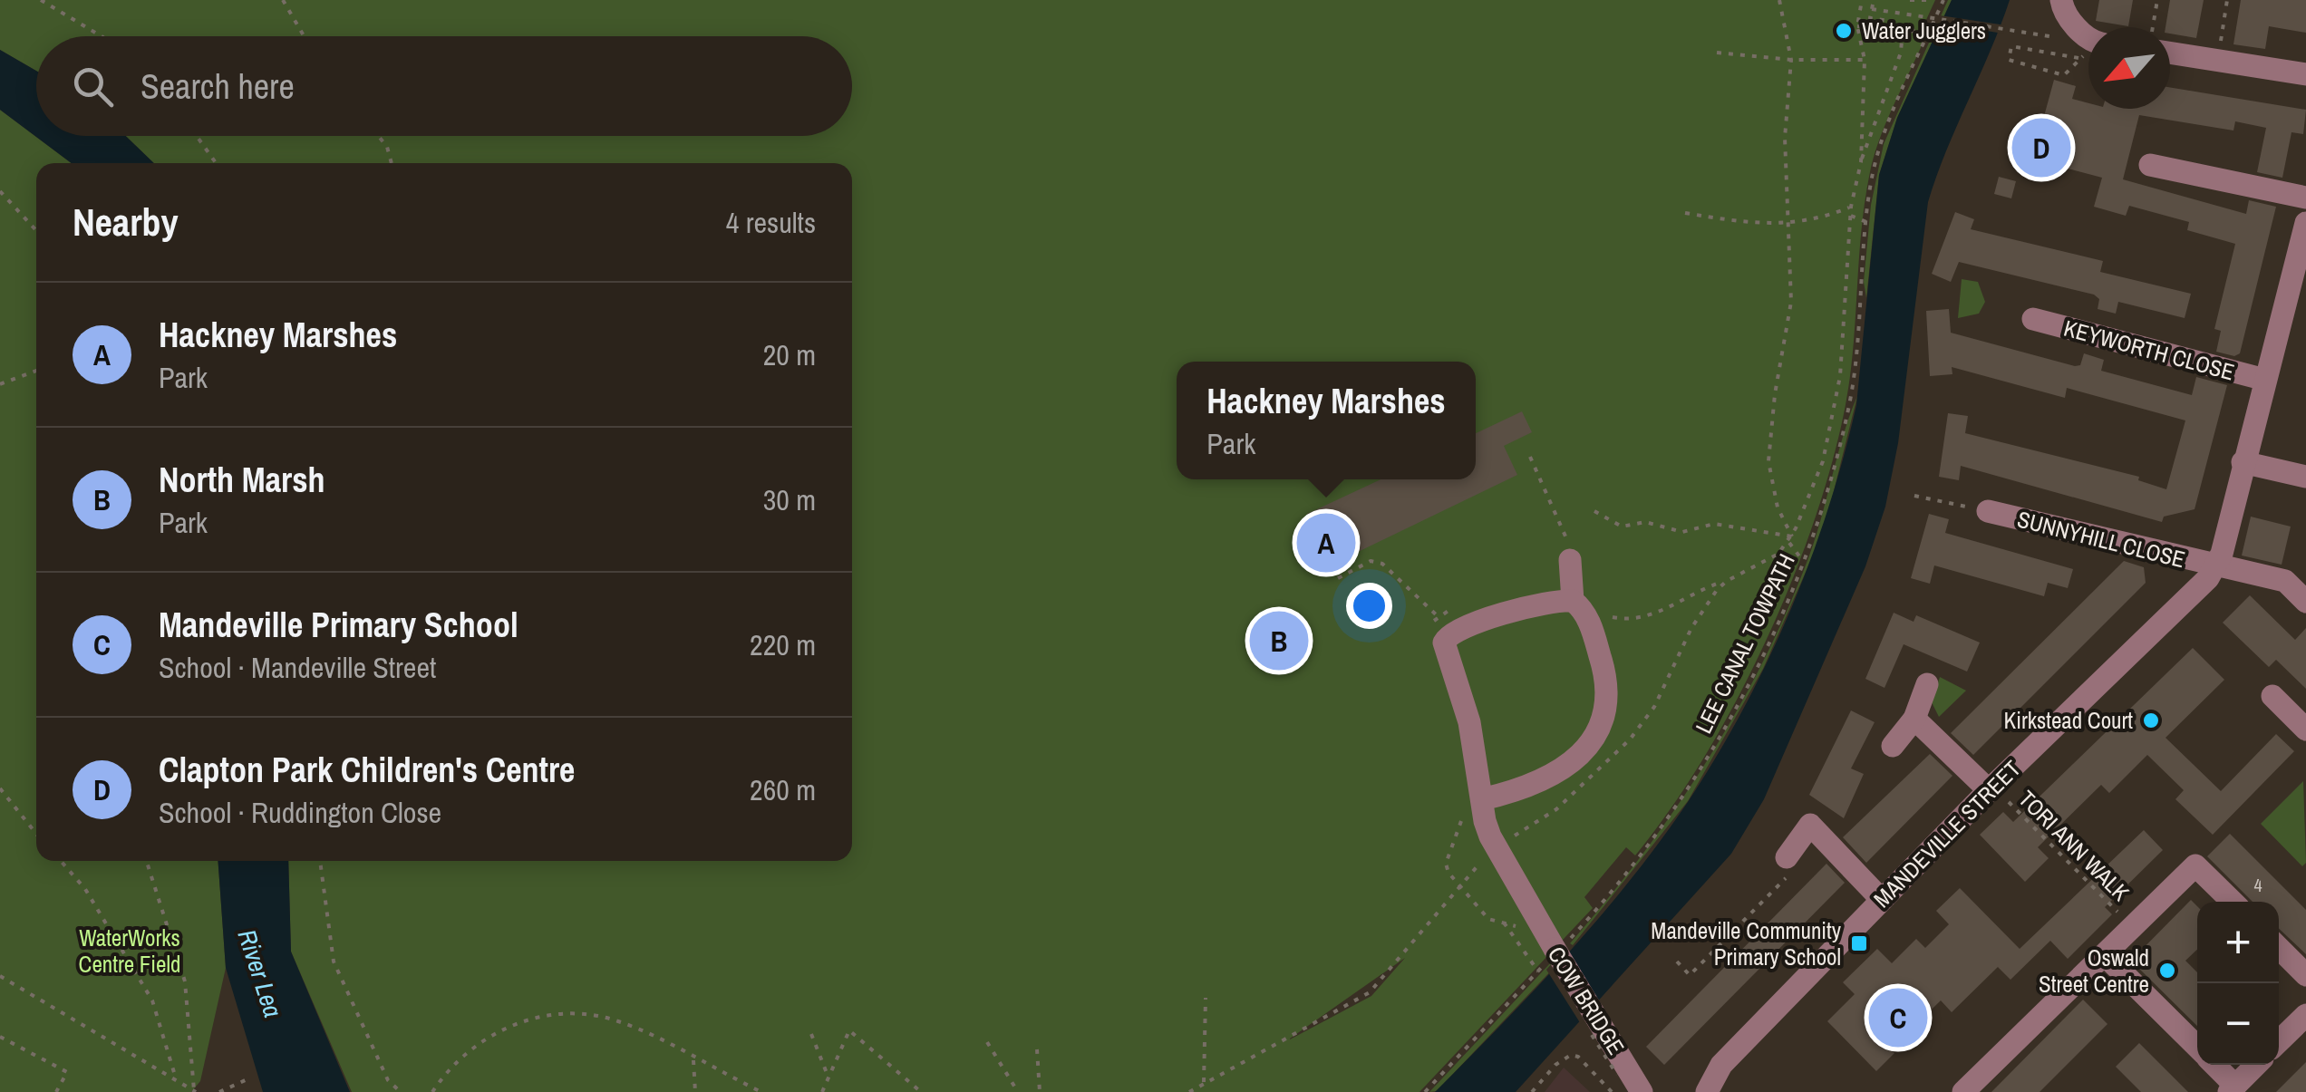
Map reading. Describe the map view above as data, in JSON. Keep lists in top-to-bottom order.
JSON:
{
  "streets": {
    "street": [
      "KEYWORTH CLOSE",
      "SUNNYHILL CLOSE",
      "MANDEVILLE STREET",
      "COW BRIDGE"
    ],
    "path": ["LEE CANAL TOWPATH", "TORI ANN WALK"]
  },
  "crossings": [
    ["KEYWORTH CLOSE", "MANDEVILLE STREET"],
    ["SUNNYHILL CLOSE", "MANDEVILLE STREET"],
    ["LEE CANAL TOWPATH", "COW BRIDGE"],
    ["MANDEVILLE STREET", "TORI ANN WALK"]
  ],
  "water": ["River Lea"],
  "parks": ["WaterWorks Centre Field"],
  "places": {
    "other": ["Water Jugglers", "Kirkstead Court", "Oswald Street Centre"],
    "transit": ["Mandeville Community Primary School"]
  },
  "house_numbers": ["4"],
  "north": "bottom left",
  "page": {
    "search": "Search here",
    "pins": [
      "D",
      "A",
      "B",
      "C"
    ],
    "heading": ["Nearby", "4 results"],
    "list": [
      {
        "mark": "A",
        "name": "Hackney Marshes",
        "note": "Park",
        "value": "20 m"
      },
      {
        "mark": "B",
        "name": "North Marsh",
        "note": "Park",
        "value": "30 m"
      },
      {
        "mark": "C",
        "name": "Mandeville Primary School",
        "note": "School · Mandeville Street",
        "value": "220 m"
      },
      {
        "mark": "D",
        "name": "Clapton Park Children's Centre",
        "note": "School · Ruddington Close",
        "value": "260 m"
      }
    ],
    "popup": ["Hackney Marshes", "Park"],
    "map_buttons": ["+", "−"]
  }
}
